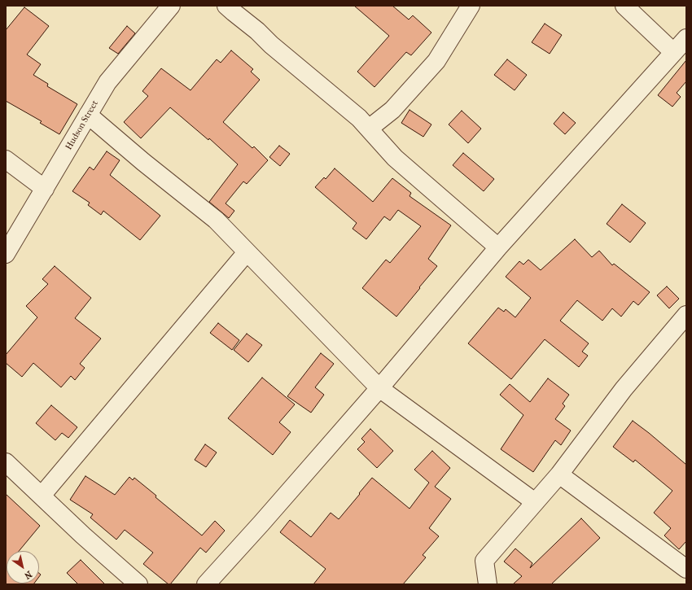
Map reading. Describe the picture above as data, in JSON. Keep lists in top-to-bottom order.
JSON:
{
  "streets": {
    "street": ["Hudson Street"]
  },
  "north": "bottom right"
}
